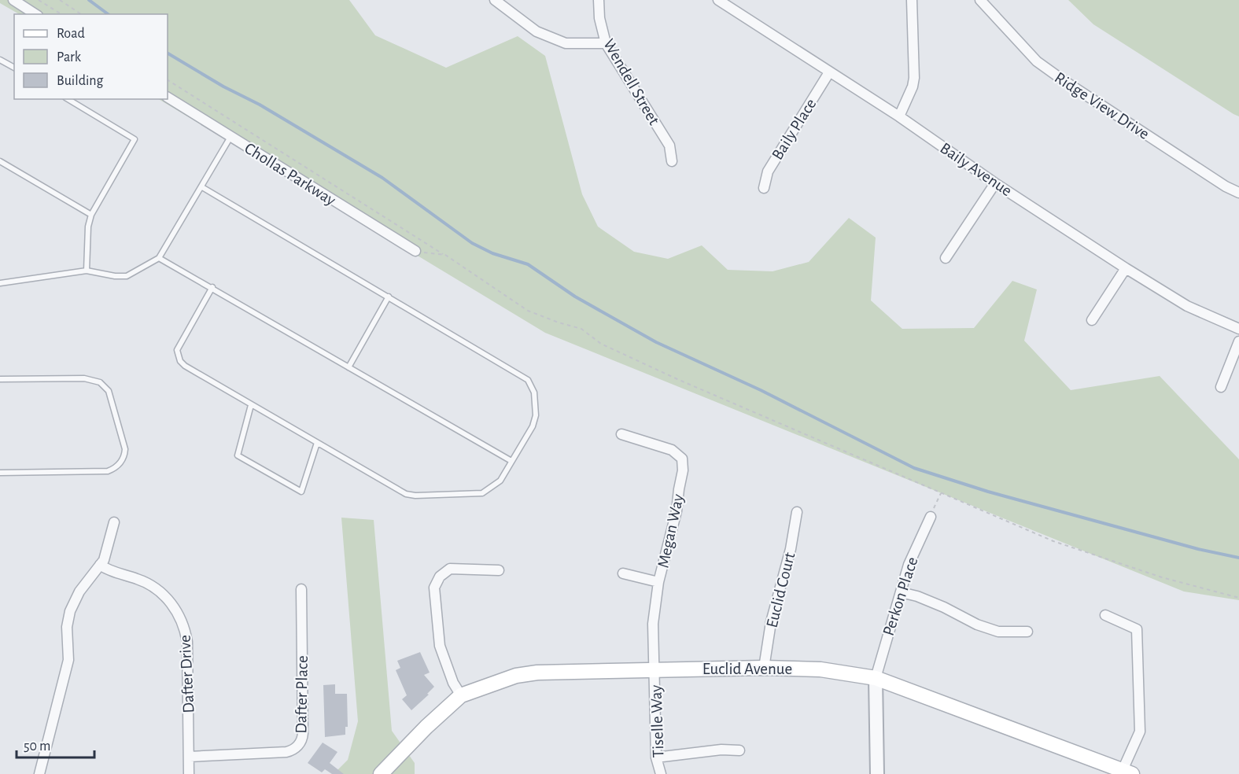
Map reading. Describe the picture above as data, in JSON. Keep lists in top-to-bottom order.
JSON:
{
  "streets": {
    "main road": ["Euclid Avenue"],
    "street": [
      "Wendell Street",
      "Ridge View Drive",
      "Baily Place",
      "Baily Avenue",
      "Chollas Parkway",
      "Megan Way",
      "Euclid Court",
      "Perkon Place",
      "Dafter Drive",
      "Dafter Place",
      "Tiselle Way"
    ]
  },
  "crossings": [
    ["Baily Place", "Baily Avenue"],
    ["Megan Way", "Euclid Avenue"],
    ["Megan Way", "Tiselle Way"],
    ["Euclid Court", "Euclid Avenue"],
    ["Perkon Place", "Euclid Avenue"],
    ["Euclid Avenue", "Tiselle Way"],
    ["Dafter Drive", "Dafter Place"]
  ],
  "legend": ["Road", "Park", "Building"],
  "scale_bar": "50 m"
}
